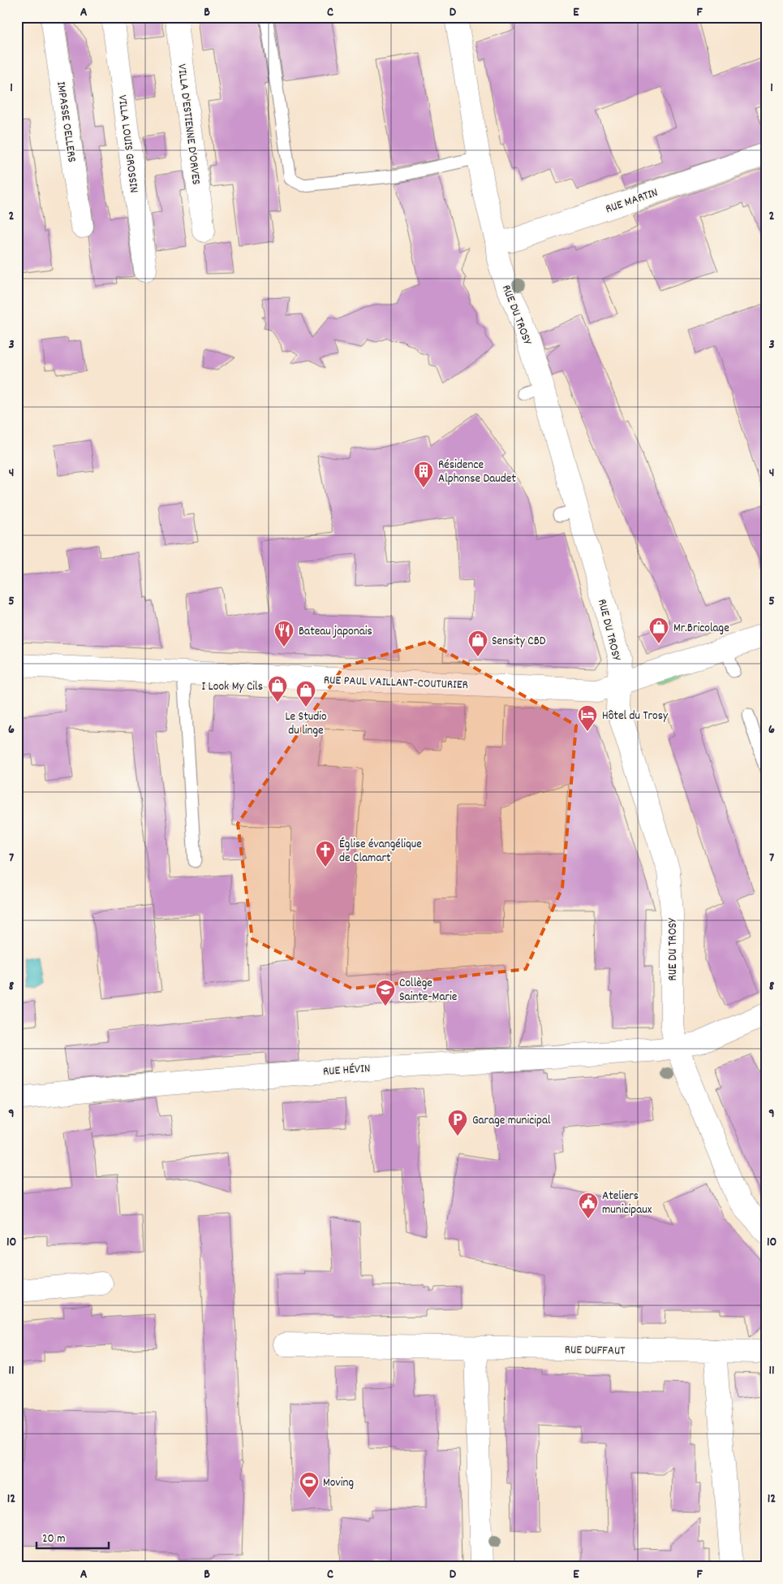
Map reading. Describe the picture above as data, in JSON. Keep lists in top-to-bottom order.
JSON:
{
  "streets": {
    "street": [
      "IMPASSE OELLERS",
      "VILLA D'ESTIENNE D'ORVES",
      "VILLA LOUIS GROSSIN",
      "RUE MARTIN",
      "RUE DU TROSY",
      "RUE PAUL VAILLANT-COUTURIER",
      "RUE HÉVIN",
      "RUE DUFFAUT"
    ]
  },
  "crossings": [
    ["RUE MARTIN", "RUE DU TROSY"],
    ["RUE DU TROSY", "RUE PAUL VAILLANT-COUTURIER"],
    ["RUE DU TROSY", "RUE HÉVIN"]
  ],
  "places": {
    "building": ["Résidence Alphonse Daudet"],
    "shop": [
      "Mr.Bricolage",
      "Sensity CBD",
      "I Look My Cils",
      "Le Studio du linge"
    ],
    "restaurant": ["Bateau japonais"],
    "hotel": ["Hôtel du Trosy"],
    "church": ["Église évangélique de Clamart"],
    "school or university": ["Collège Sainte-Marie"],
    "parking": ["Garage municipal"],
    "public building": ["Ateliers municipaux"],
    "sports": ["Moving"]
  },
  "scale_bar": "20 m",
  "grid": {
    "columns": [
      "A",
      "B",
      "C",
      "D",
      "E",
      "F"
    ],
    "rows": [
      "1",
      "2",
      "3",
      "4",
      "5",
      "6",
      "7",
      "8",
      "9",
      "10",
      "11",
      "12"
    ]
  }
}
